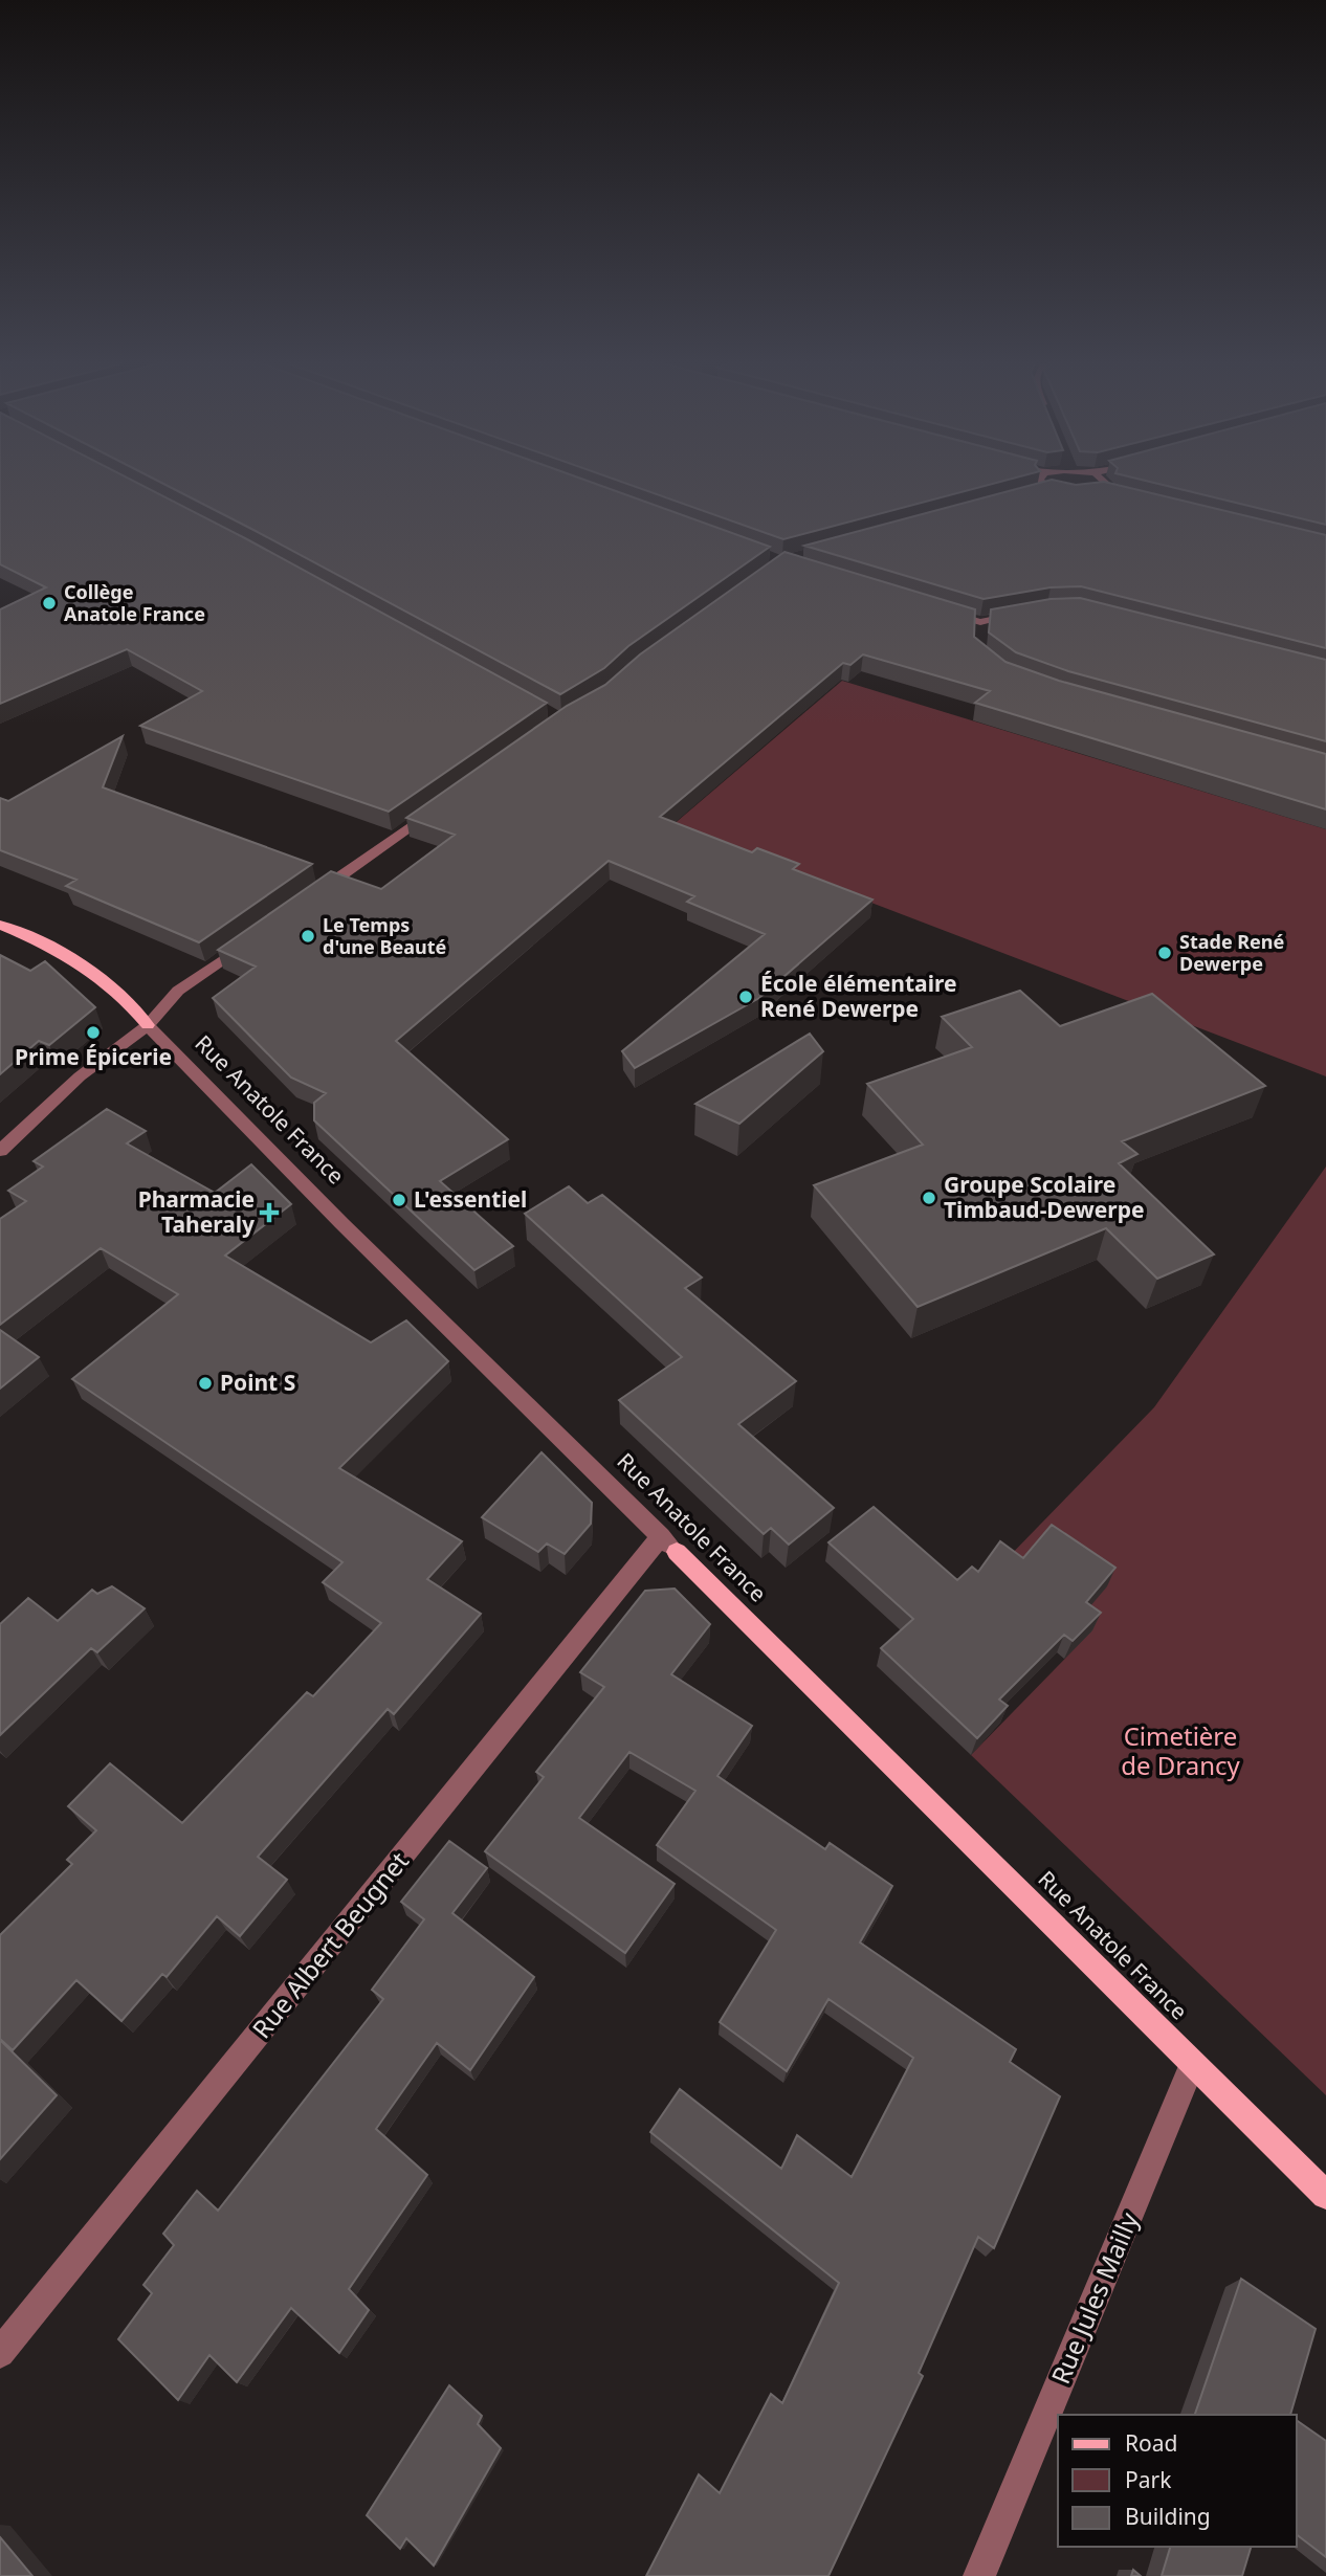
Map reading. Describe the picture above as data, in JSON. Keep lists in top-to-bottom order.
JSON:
{
  "streets": {
    "main road": ["Rue Anatole France"],
    "street": ["Rue Albert Beugnet", "Rue Jules Mailly"]
  },
  "crossings": [
    ["Rue Anatole France", "Rue Albert Beugnet"],
    ["Rue Anatole France", "Rue Jules Mailly"]
  ],
  "parks": ["Cimetière de Drancy"],
  "places": {
    "other": [
      "Collège Anatole France",
      "Le Temps d'une Beauté",
      "Stade René Dewerpe",
      "École élémentaire René Dewerpe",
      "Prime Épicerie",
      "Groupe Scolaire Timbaud-Dewerpe",
      "L'essentiel",
      "Point S"
    ],
    "health": ["Pharmacie Taheraly"]
  },
  "legend": ["Road", "Park", "Building"]
}
